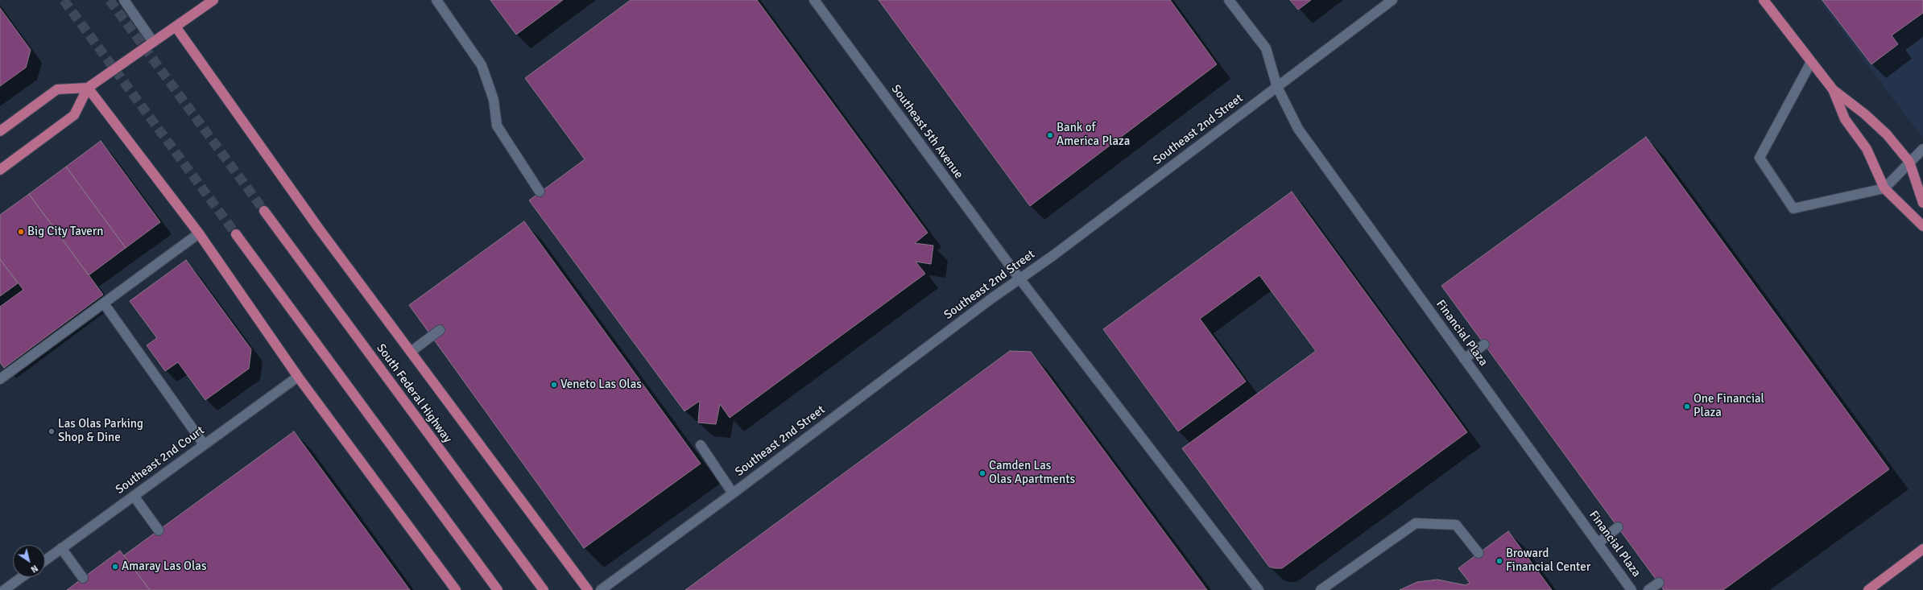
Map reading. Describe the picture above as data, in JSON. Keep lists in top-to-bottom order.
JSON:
{
  "streets": {
    "main road": ["South Federal Highway"],
    "street": [
      "Southeast 2nd Street",
      "Southeast 5th Avenue",
      "Financial Plaza",
      "Southeast 2nd Court"
    ]
  },
  "crossings": [
    ["Southeast 2nd Street", "Southeast 5th Avenue"],
    ["Southeast 2nd Street", "Financial Plaza"]
  ],
  "places": [
    "Bank of America Plaza",
    "Big City Tavern",
    "Veneto Las Olas",
    "One Financial Plaza",
    "Las Olas Parking Shop & Dine",
    "Camden Las Olas Apartments",
    "Broward Financial Center",
    "Amaray Las Olas"
  ],
  "north": "bottom right"
}
